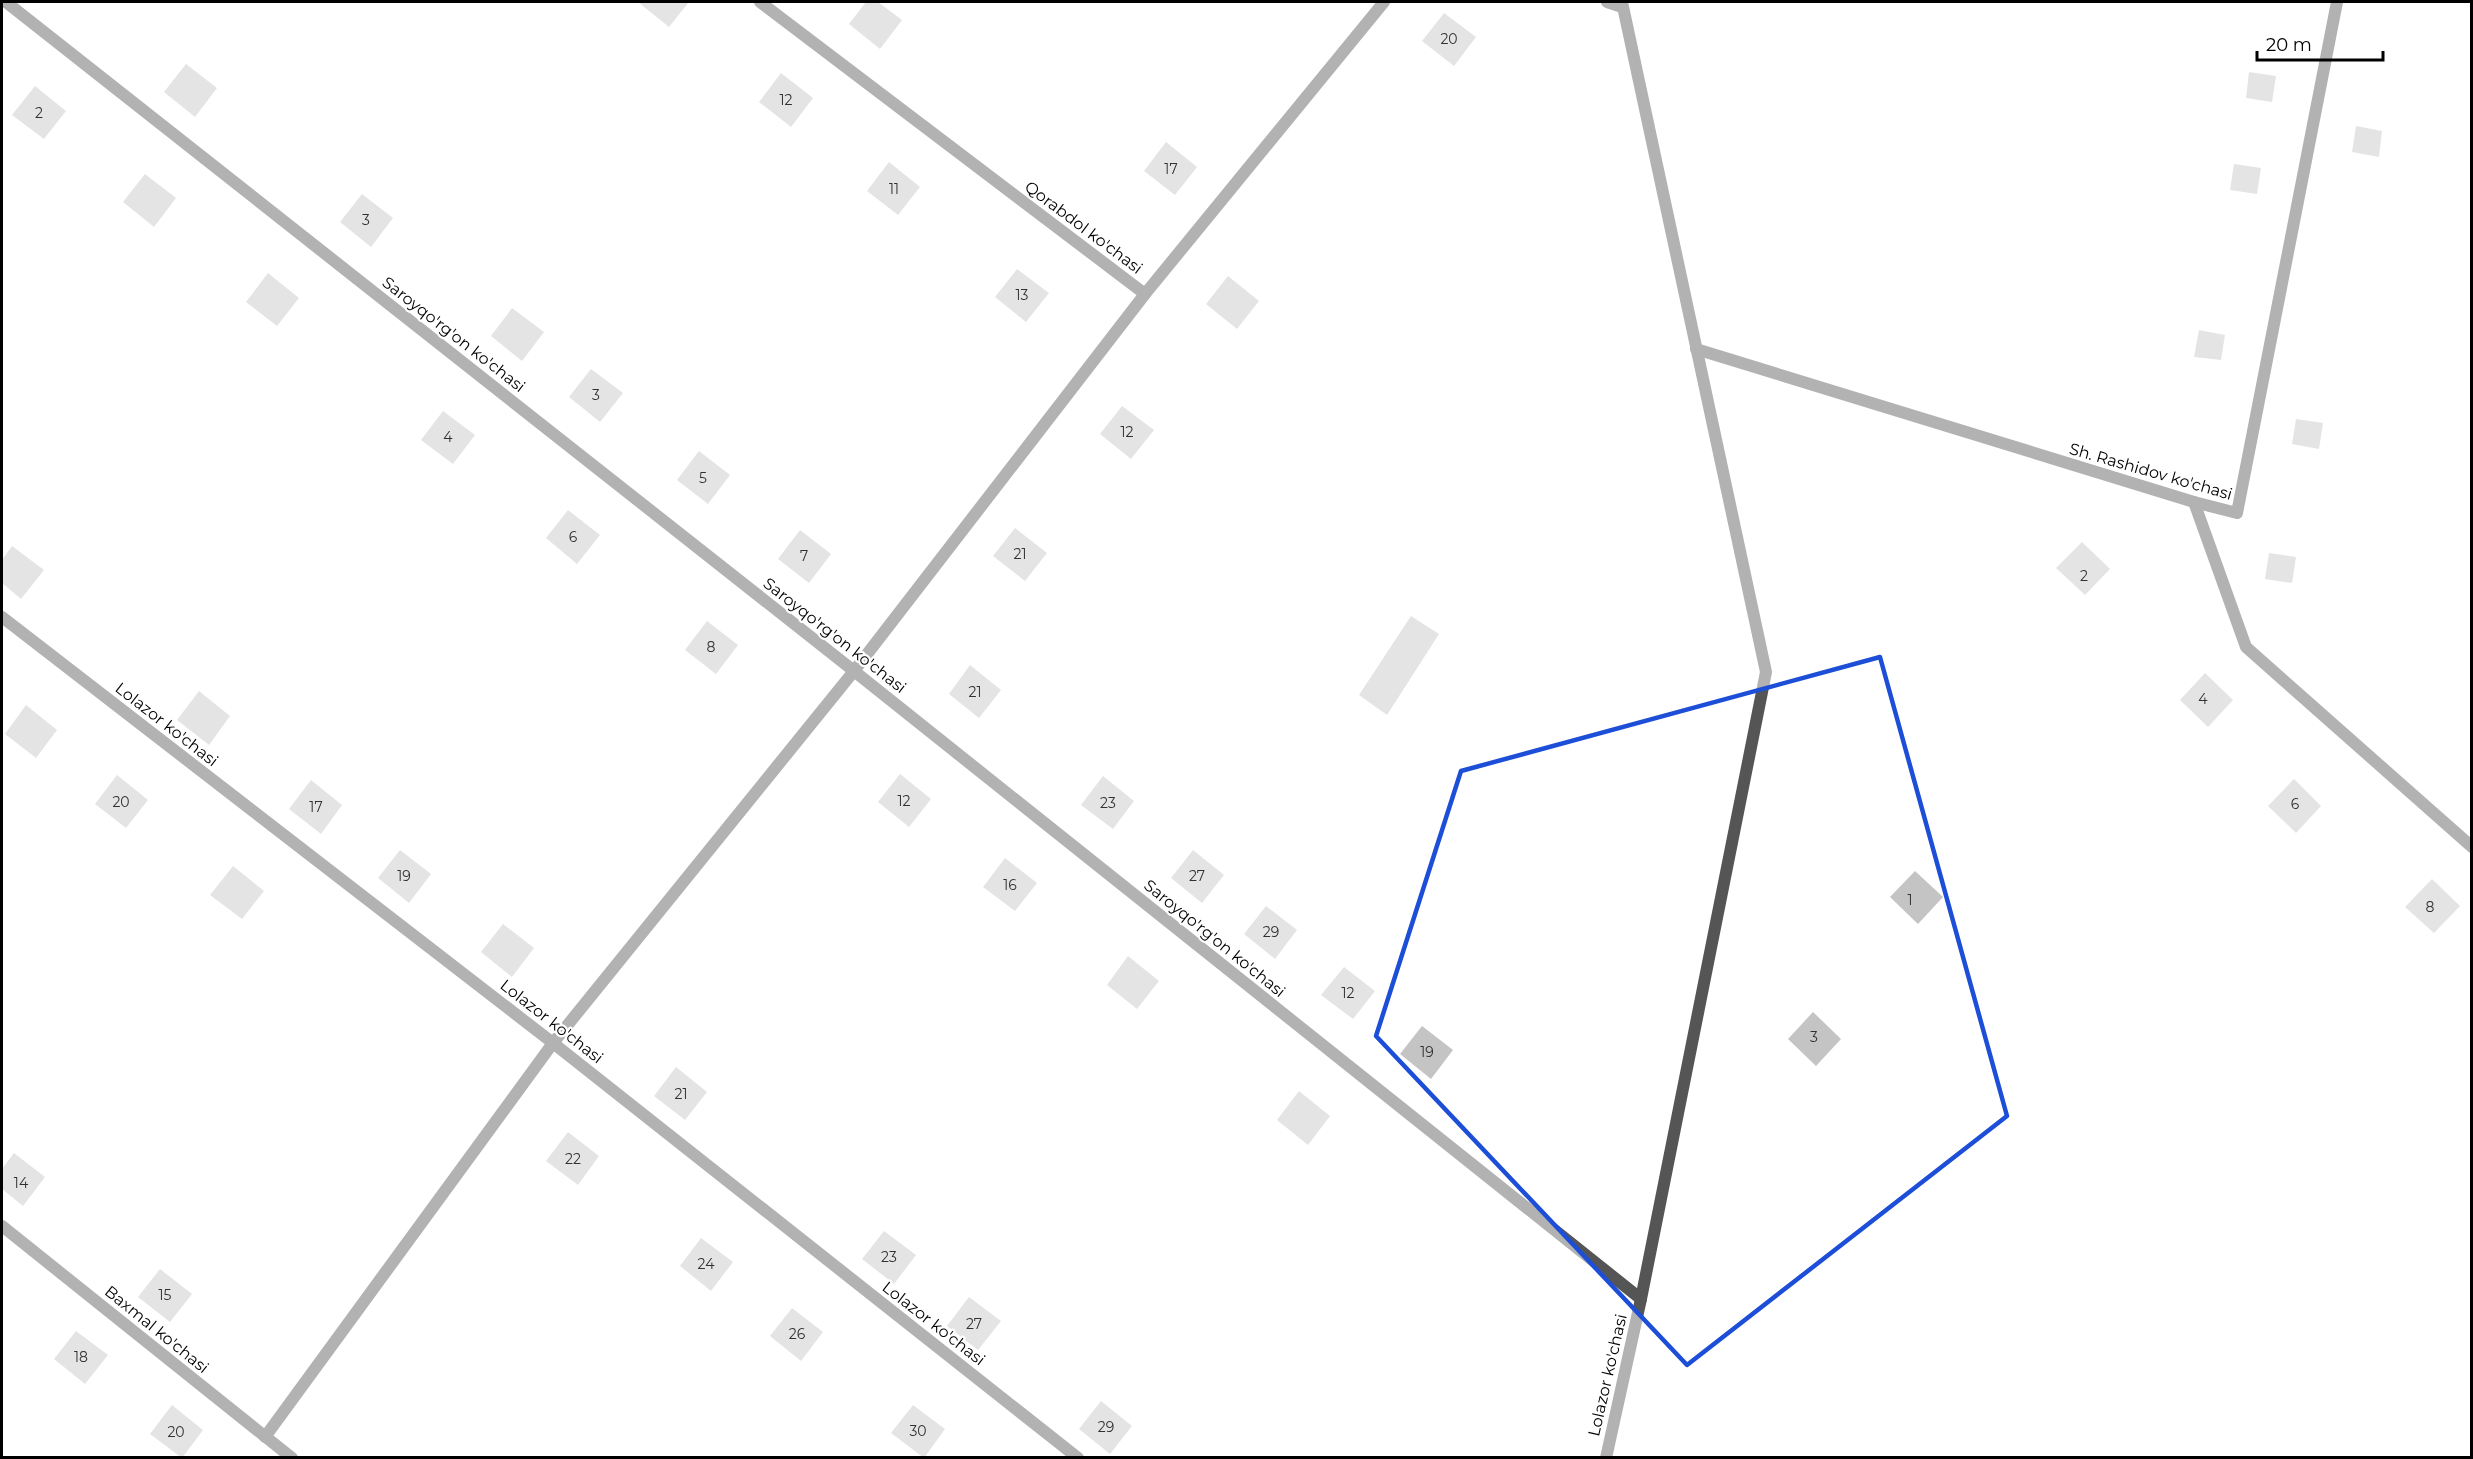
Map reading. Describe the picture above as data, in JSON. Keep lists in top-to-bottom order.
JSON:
{
  "streets": {
    "street": [
      "Qorabdol ko'chasi",
      "Saroyqo'rg'on ko'chasi",
      "Sh. Rashidov ko'chasi",
      "Lolazor ko'chasi",
      "Baxmal ko'chasi"
    ]
  },
  "crossings": [
    ["Saroyqo'rg'on ko'chasi", "Lolazor ko'chasi"],
    ["Sh. Rashidov ko'chasi", "Lolazor ko'chasi"]
  ],
  "house_numbers": [
    "20",
    "12",
    "2",
    "17",
    "11",
    "3",
    "13",
    "3",
    "12",
    "4",
    "5",
    "6",
    "21",
    "7",
    "2",
    "8",
    "21",
    "4",
    "12",
    "20",
    "23",
    "6",
    "17",
    "19",
    "27",
    "16",
    "1",
    "8",
    "29",
    "12",
    "3",
    "19",
    "21",
    "22",
    "14",
    "23",
    "24",
    "15",
    "27",
    "26",
    "18",
    "29",
    "30",
    "20"
  ],
  "scale_bar": "20 m"
}
